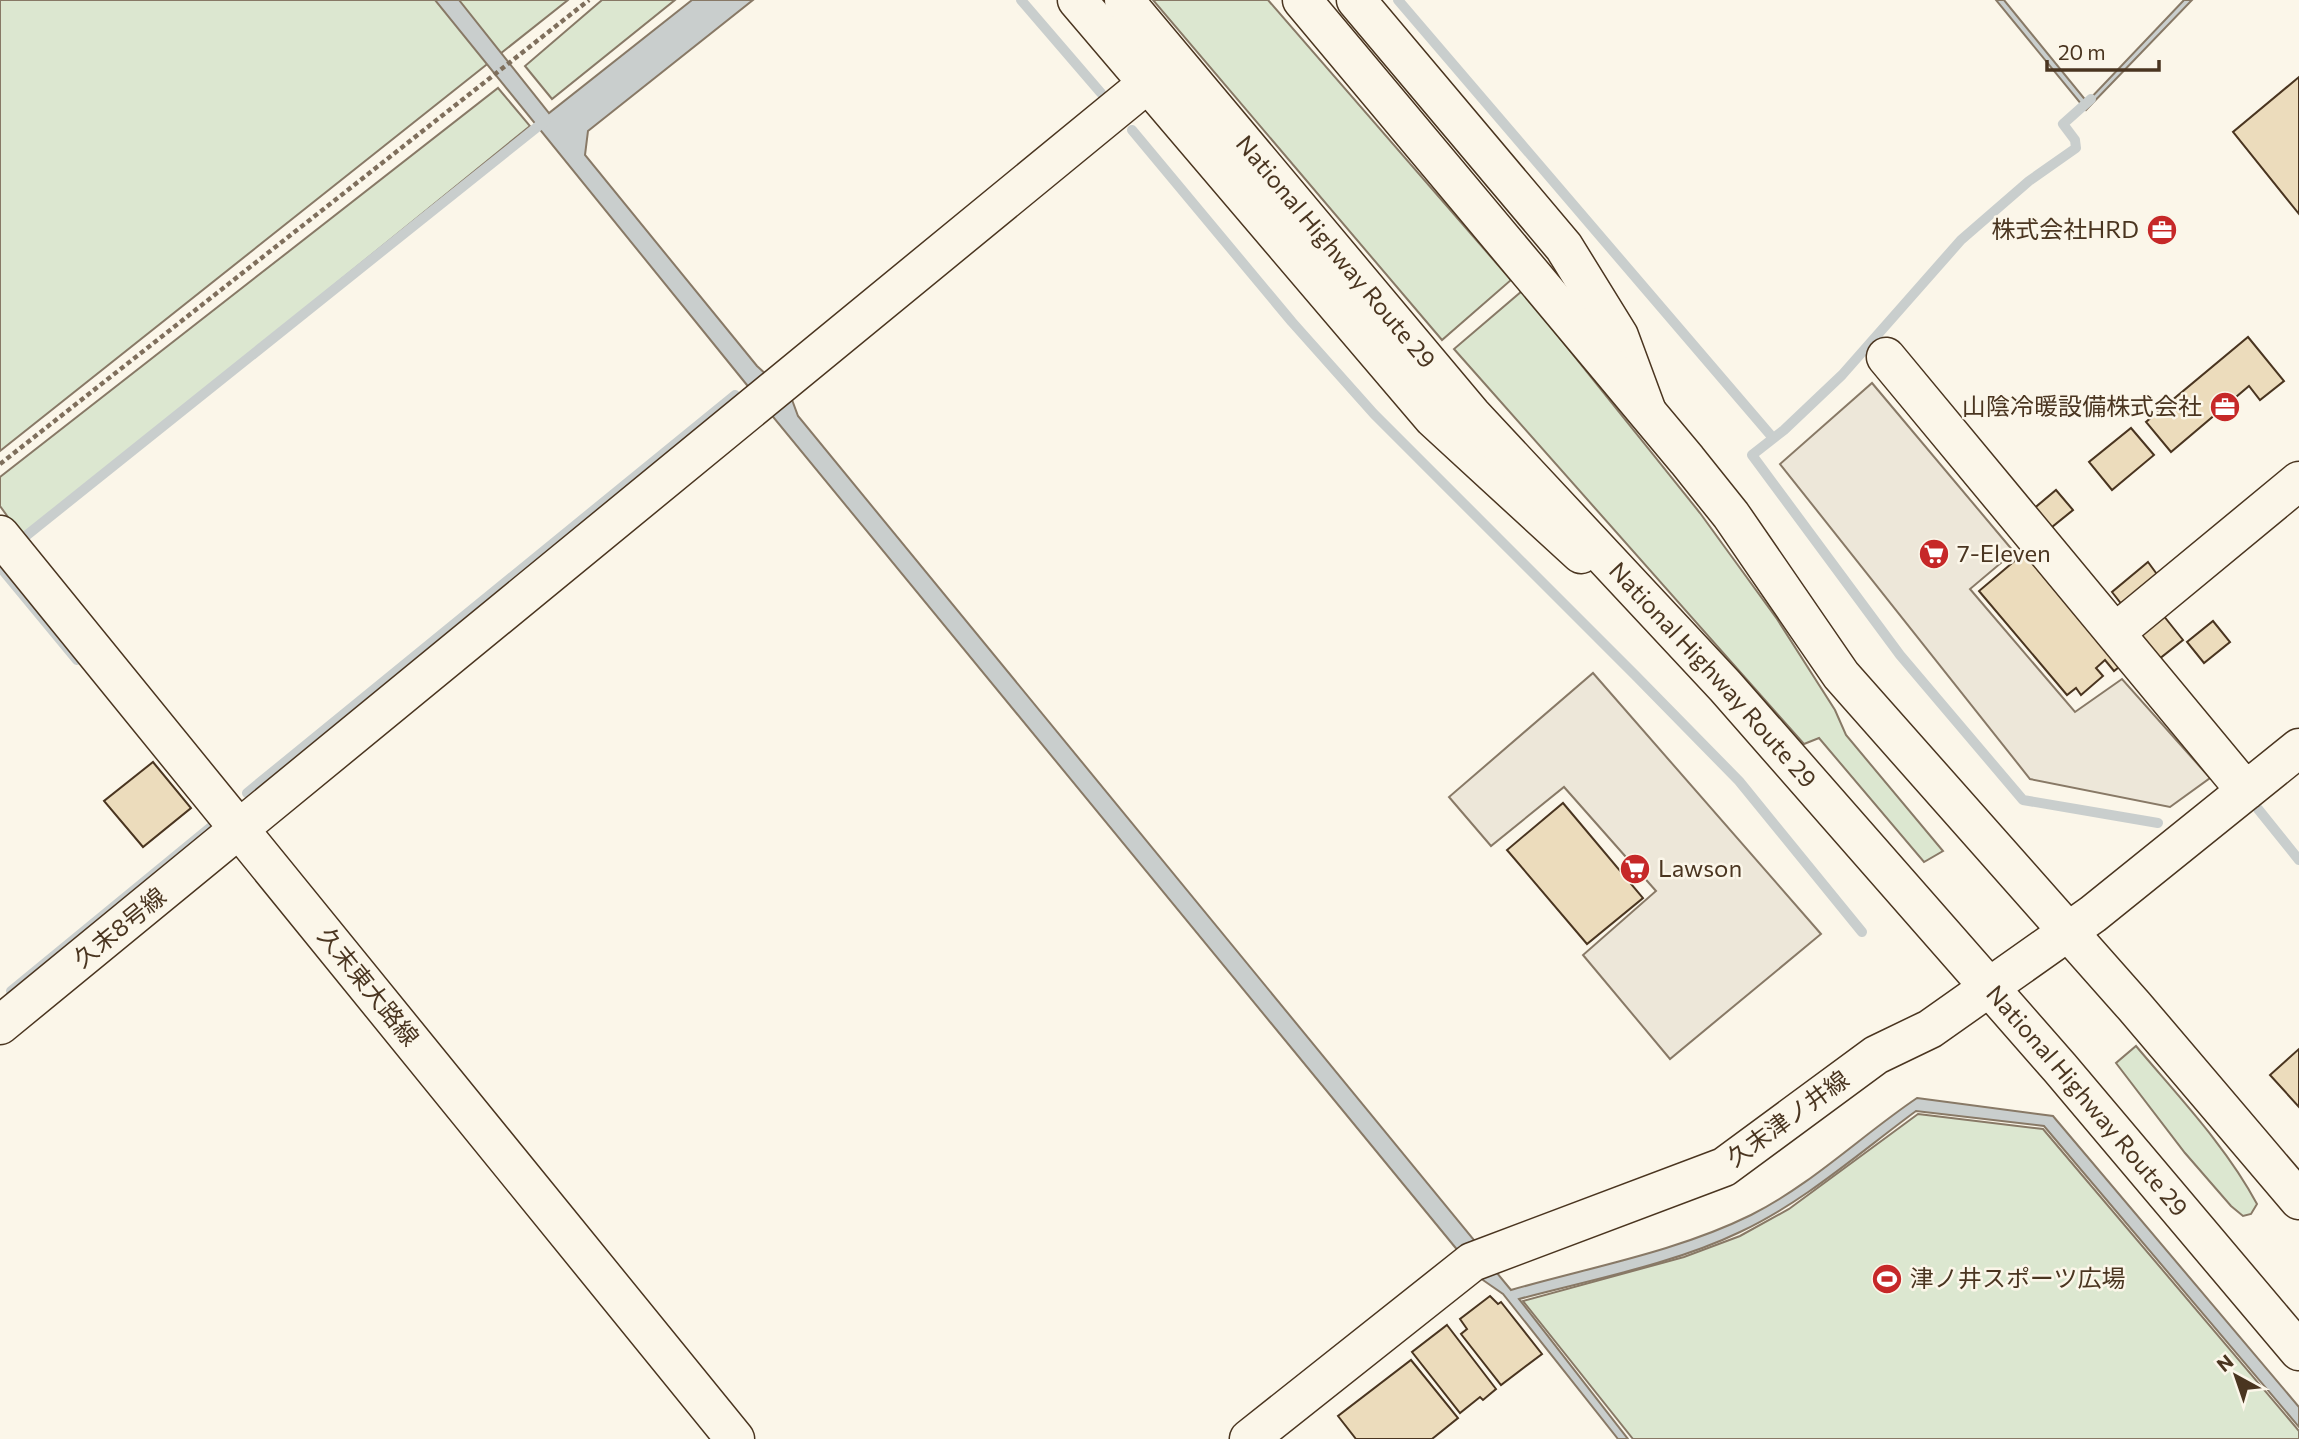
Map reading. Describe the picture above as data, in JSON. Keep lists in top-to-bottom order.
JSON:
{
  "streets": {
    "main road": [
      "National Highway Route 29",
      "久末8号線",
      "久末東大路線",
      "久末津ノ井線"
    ]
  },
  "crossings": [
    ["National Highway Route 29", "久末津ノ井線"],
    ["久末8号線", "久末東大路線"]
  ],
  "places": {
    "office": ["株式会社HRD", "山陰冷暖設備株式会社"],
    "supermarket": ["7-Eleven", "Lawson"],
    "sports": ["津ノ井スポーツ広場"]
  },
  "scale_bar": "20 m",
  "north": "top left"
}
